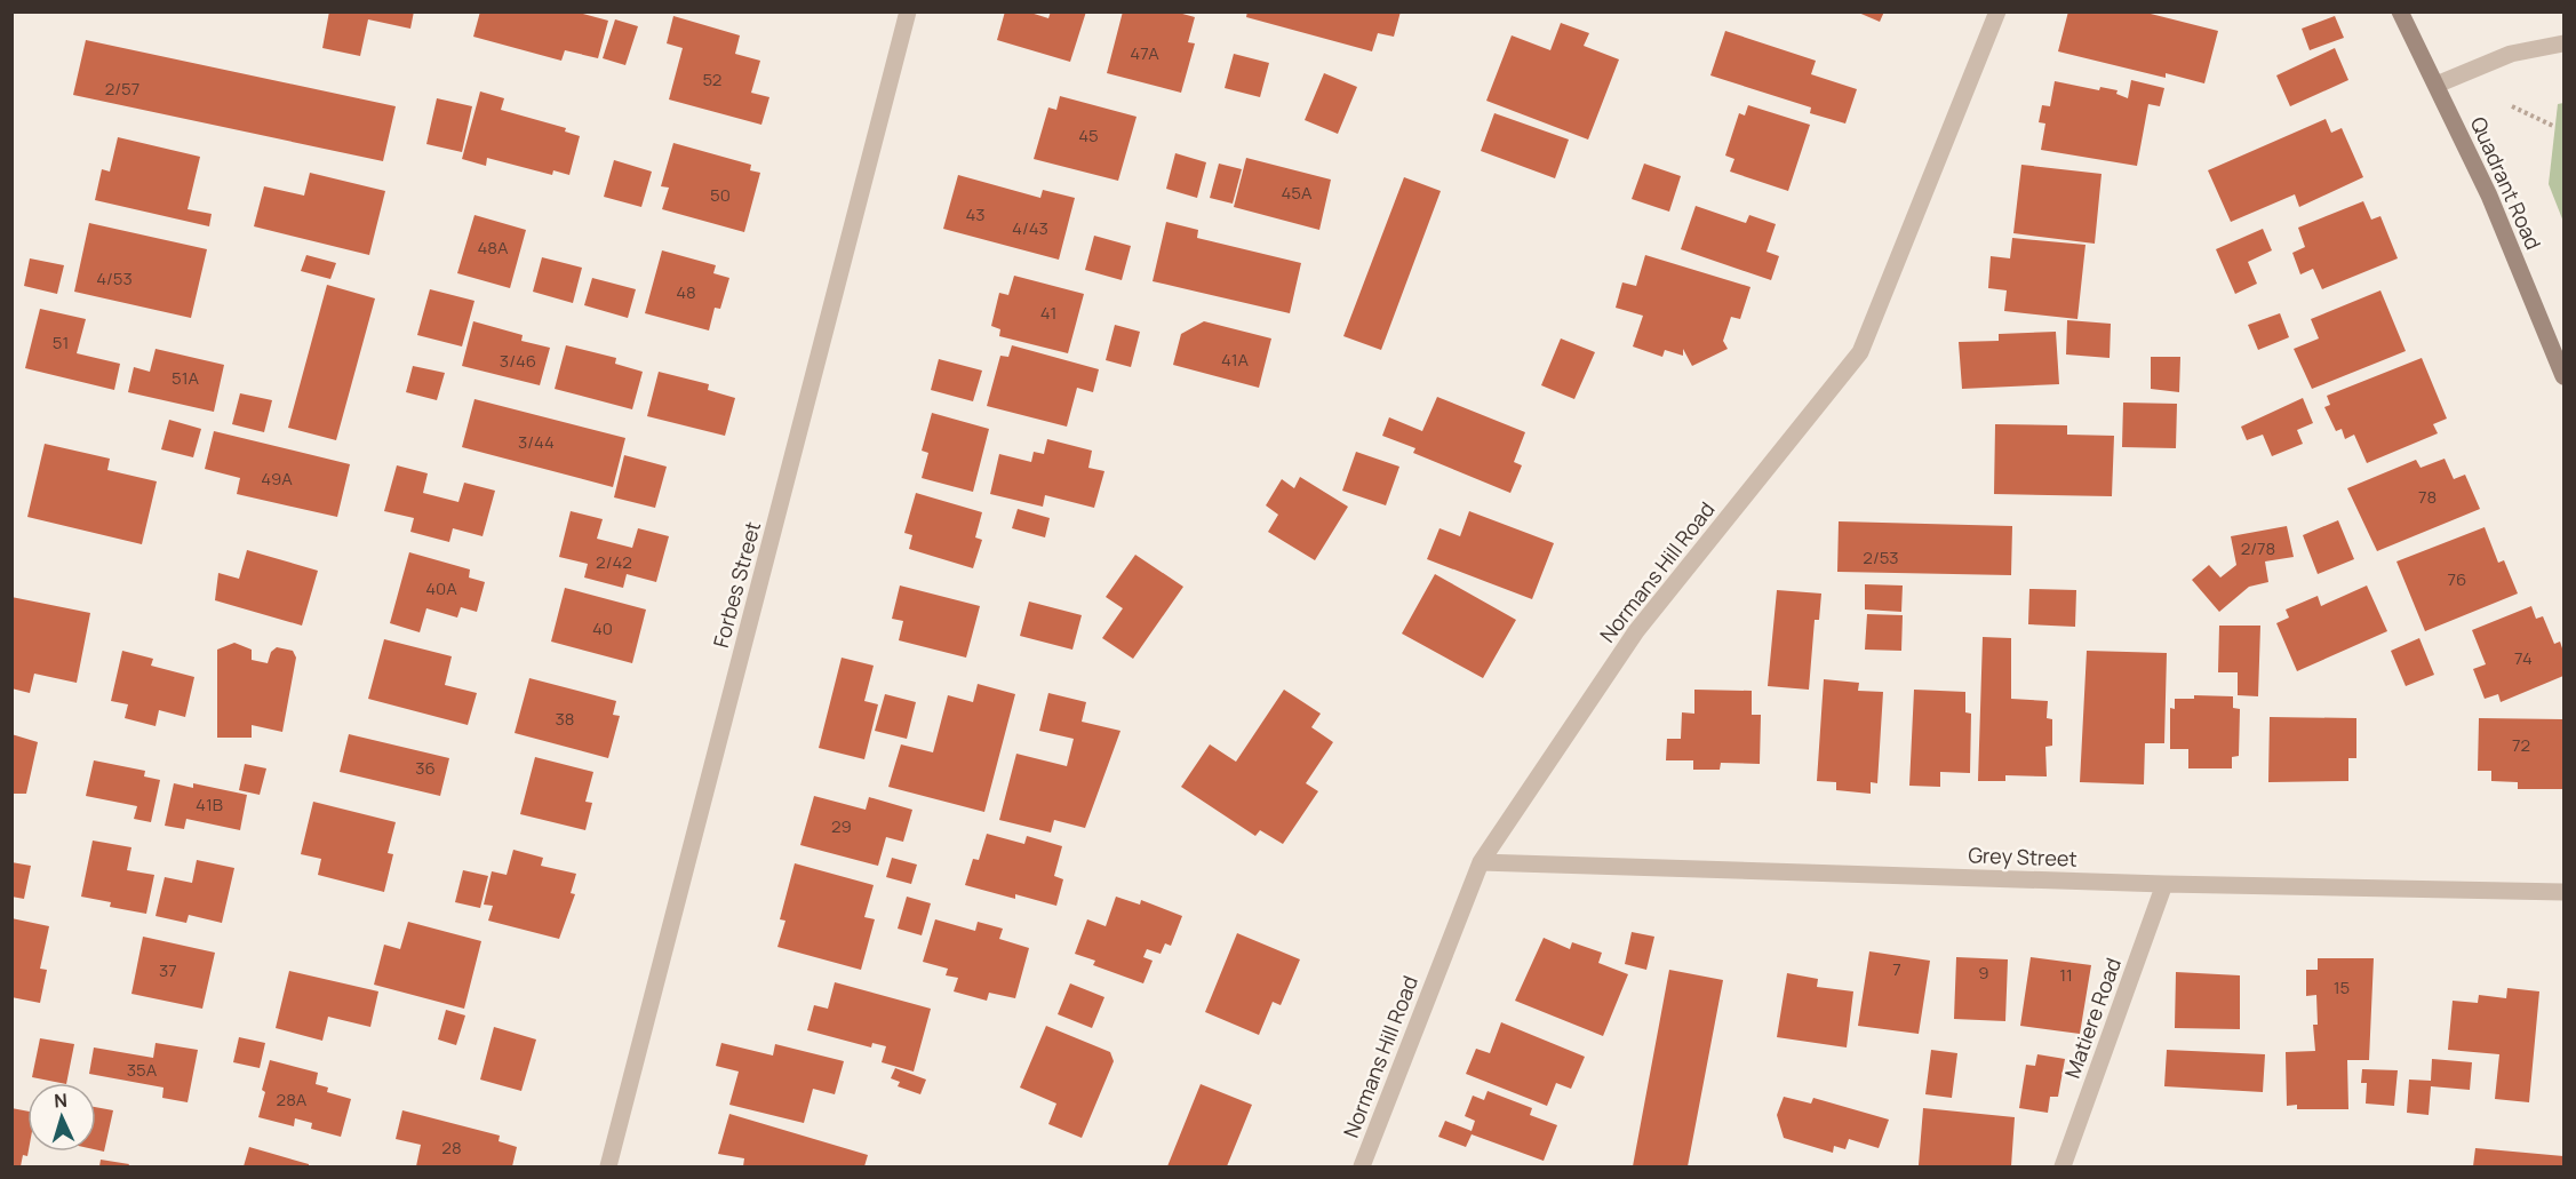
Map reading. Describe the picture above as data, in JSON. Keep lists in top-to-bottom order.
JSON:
{
  "streets": {
    "street": [
      "Quadrant Road",
      "Normans Hill Road",
      "Forbes Street",
      "Grey Street",
      "Matiere Road"
    ]
  },
  "crossings": [
    ["Normans Hill Road", "Grey Street"],
    ["Grey Street", "Matiere Road"]
  ],
  "house_numbers": [
    "47A",
    "52",
    "2/57",
    "45",
    "45A",
    "50",
    "43",
    "4/43",
    "48A",
    "4/53",
    "48",
    "41",
    "51",
    "41A",
    "3/46",
    "51A",
    "3/44",
    "49A",
    "78",
    "2/78",
    "2/53",
    "2/42",
    "76",
    "40A",
    "40",
    "74",
    "38",
    "72",
    "36",
    "41B",
    "29",
    "7",
    "37",
    "9",
    "11",
    "15",
    "35A",
    "28A",
    "28"
  ],
  "north": "top"
}
